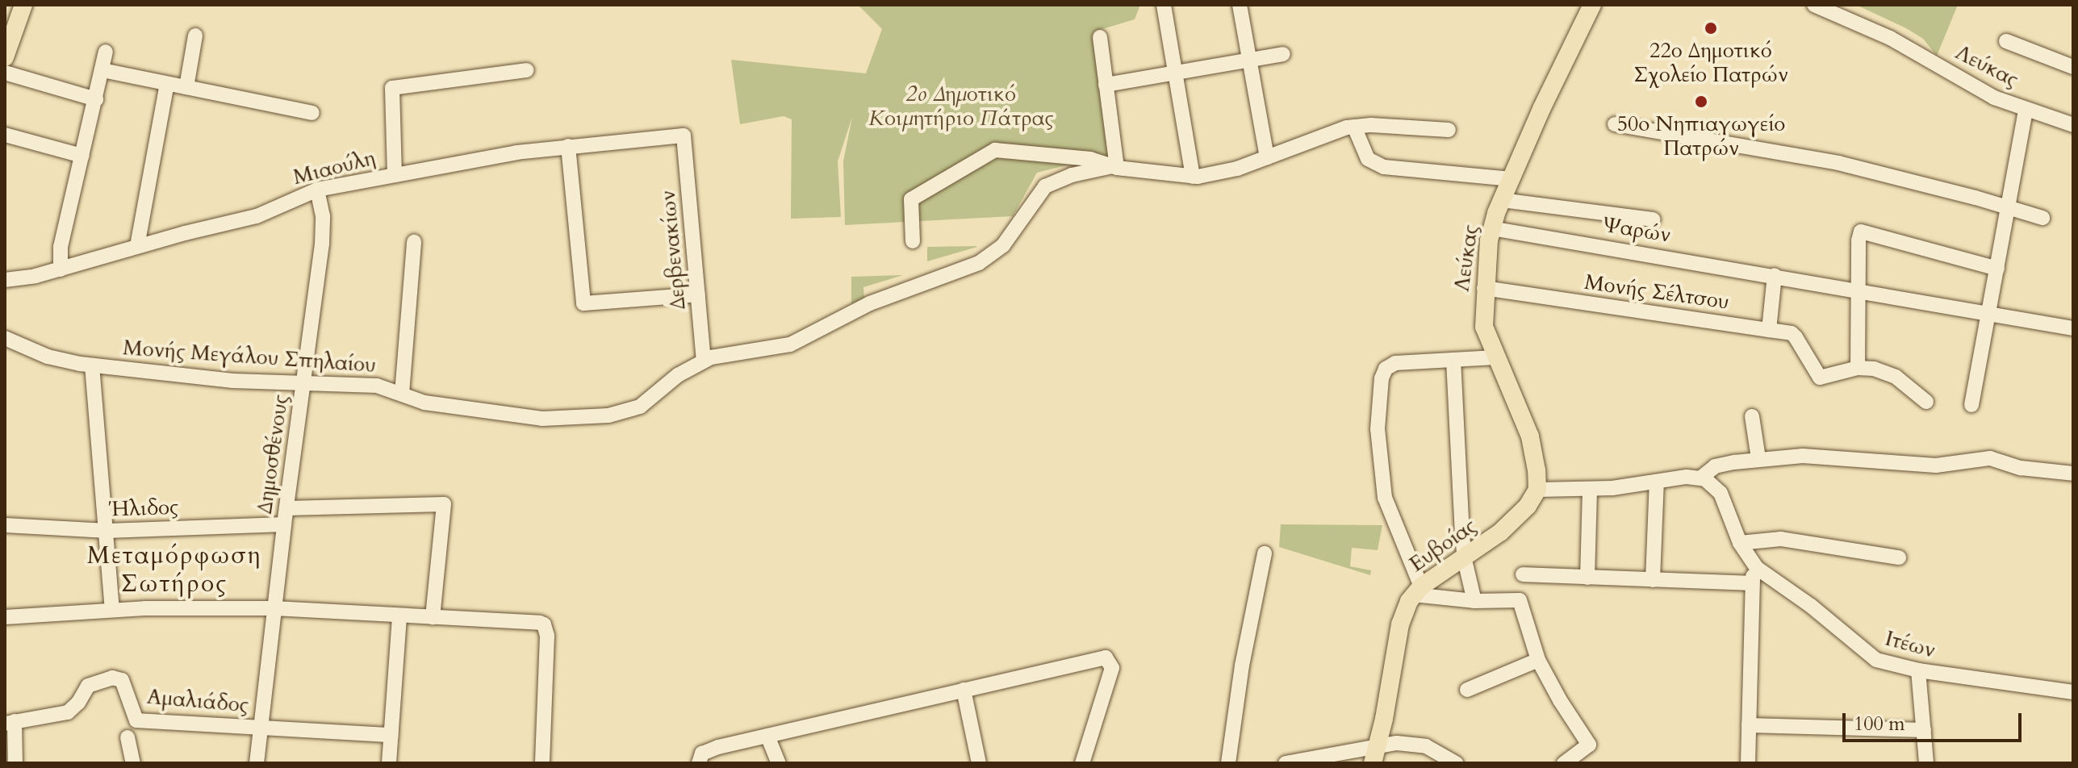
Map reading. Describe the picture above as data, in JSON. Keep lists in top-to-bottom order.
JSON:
{
  "streets": {
    "main road": ["Λεύκας", "Ευβοίας"],
    "street": [
      "Μιαούλη",
      "Ψαρών",
      "Δερβενακίων",
      "Μονής Σέλτσου",
      "Μονής Μεγάλου Σπηλαίου",
      "Δημοσθένους",
      "Ήλιδος",
      "Ιτέων",
      "Αμαλιάδος"
    ]
  },
  "crossings": [
    ["Λεύκας", "Ψαρών"],
    ["Λεύκας", "Μονής Σέλτσου"],
    ["Λεύκας", "Ευβοίας"],
    ["Μιαούλη", "Δερβενακίων"],
    ["Μιαούλη", "Δημοσθένους"],
    ["Δερβενακίων", "Μονής Μεγάλου Σπηλαίου"],
    ["Μονής Μεγάλου Σπηλαίου", "Δημοσθένους"],
    ["Δημοσθένους", "Ήλιδος"],
    ["Δημοσθένους", "Αμαλιάδος"]
  ],
  "districts": ["Μεταμόρφωση Σωτήρος"],
  "parks": ["2o Δημοτικό Κοιμητήριο Πάτρας"],
  "places": ["22ο Δημοτικό Σχολείο Πατρών", "50o Νηπιαγωγείο Πατρών"],
  "scale_bar": "100 m"
}
